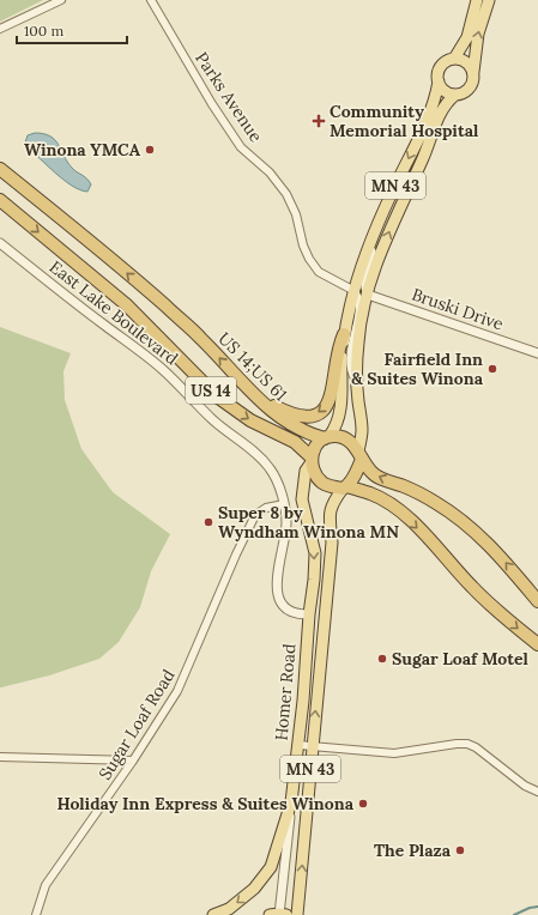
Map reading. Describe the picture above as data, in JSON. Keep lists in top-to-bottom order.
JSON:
{
  "streets": {
    "highway": ["US 14;US 61", "US 14"],
    "main road": ["MN 43", "Homer Road"],
    "street": [
      "Parks Avenue",
      "Bruski Drive",
      "East Lake Boulevard",
      "Sugar Loaf Road"
    ]
  },
  "crossings": [
    ["Parks Avenue", "MN 43"],
    ["MN 43", "Bruski Drive"],
    ["MN 43", "East Lake Boulevard"],
    ["MN 43", "US 14;US 61"],
    ["MN 43", "US 14"],
    ["MN 43", "Homer Road"],
    ["East Lake Boulevard", "Homer Road"],
    ["East Lake Boulevard", "Sugar Loaf Road"],
    ["US 14;US 61", "US 14"],
    ["US 14;US 61", "Homer Road"],
    ["US 14", "Homer Road"]
  ],
  "places": {
    "health": ["Community Memorial Hospital"],
    "other": [
      "Winona YMCA",
      "Fairfield Inn & Suites Winona",
      "Super 8 by Wyndham Winona MN",
      "Sugar Loaf Motel",
      "Holiday Inn Express & Suites Winona",
      "The Plaza"
    ]
  },
  "scale_bar": "100 m"
}
